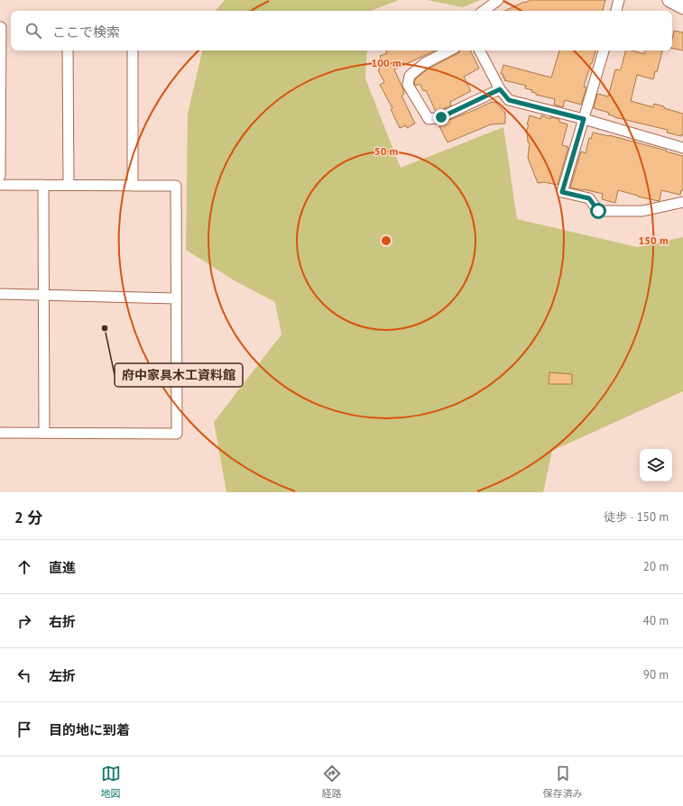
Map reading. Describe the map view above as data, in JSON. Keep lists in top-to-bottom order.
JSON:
{
  "places": ["府中家具木工資料館"],
  "page": {
    "search": "ここで検索",
    "heading": ["2 分", "徒歩 · 150 m"],
    "list": [
      ["直進", "20 m"],
      ["右折", "40 m"],
      ["左折", "90 m"],
      "目的地に到着"
    ],
    "nav": ["地図", "経路", "保存済み"]
  },
  "rings": ["100 m", "50 m", "150 m"]
}
